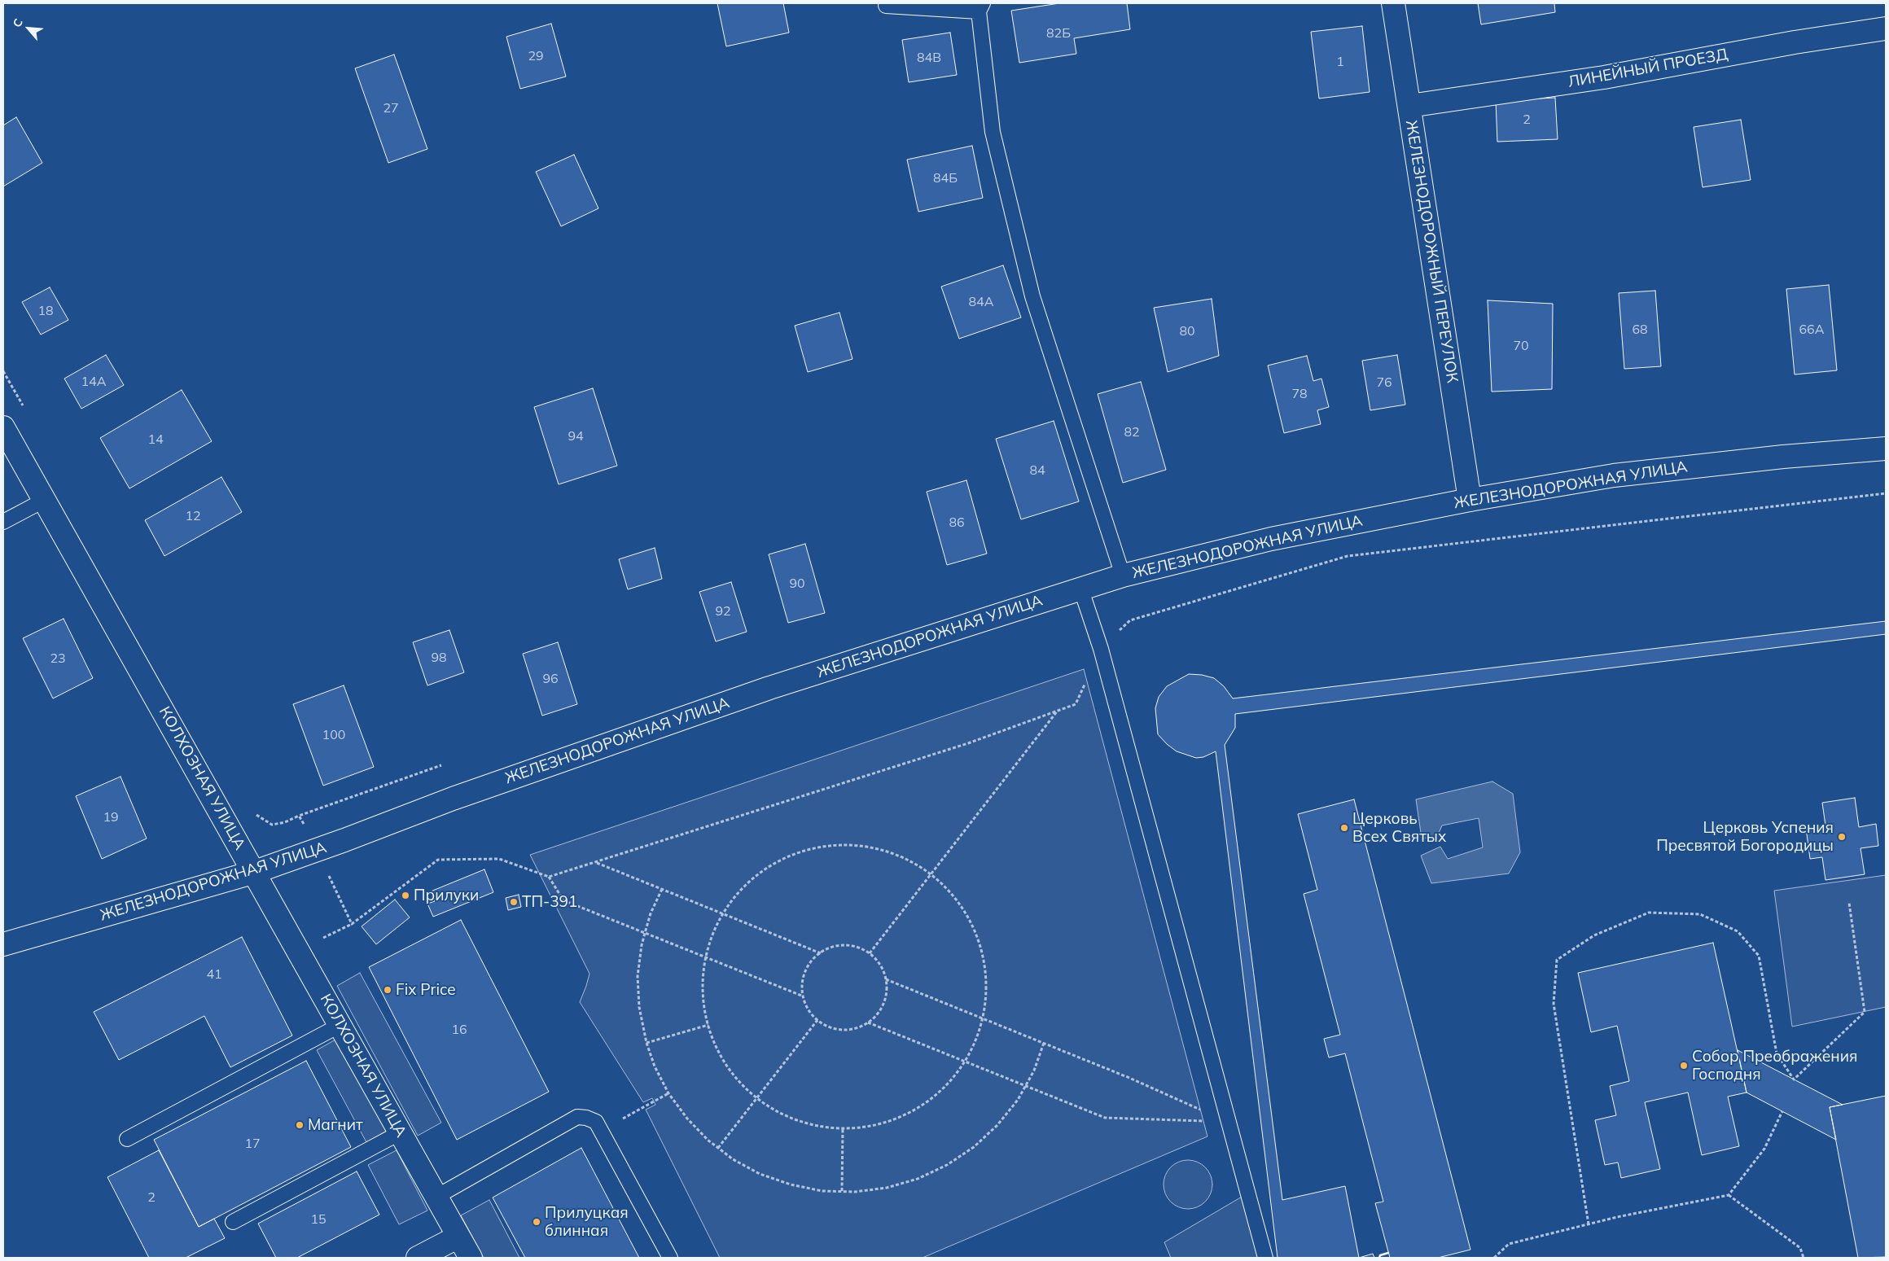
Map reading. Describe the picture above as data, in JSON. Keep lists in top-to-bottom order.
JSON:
{
  "streets": {
    "street": [
      "ЛИНЕЙНЫЙ ПРОЕЗД",
      "ЖЕЛЕЗНОДОРОЖНЫЙ ПЕРЕУЛОК",
      "ЖЕЛЕЗНОДОРОЖНАЯ УЛИЦА",
      "КОЛХОЗНАЯ УЛИЦА"
    ]
  },
  "crossings": [
    ["ЛИНЕЙНЫЙ ПРОЕЗД", "ЖЕЛЕЗНОДОРОЖНЫЙ ПЕРЕУЛОК"],
    ["ЖЕЛЕЗНОДОРОЖНЫЙ ПЕРЕУЛОК", "ЖЕЛЕЗНОДОРОЖНАЯ УЛИЦА"],
    ["ЖЕЛЕЗНОДОРОЖНАЯ УЛИЦА", "КОЛХОЗНАЯ УЛИЦА"]
  ],
  "places": [
    "Церковь Всех Святых",
    "Церковь Успения Пресвятой Богородицы",
    "Прилуки",
    "ТП-391",
    "Fix Price",
    "Собор Преображения Господня",
    "Магнит",
    "Прилуцкая блинная"
  ],
  "house_numbers": [
    "82Б",
    "29",
    "84В",
    "1",
    "27",
    "2",
    "84Б",
    "84А",
    "18",
    "68",
    "66А",
    "80",
    "70",
    "14А",
    "76",
    "78",
    "82",
    "94",
    "14",
    "84",
    "12",
    "86",
    "90",
    "92",
    "98",
    "23",
    "96",
    "100",
    "19",
    "41",
    "16",
    "17",
    "2",
    "15"
  ],
  "north": "top left"
}
